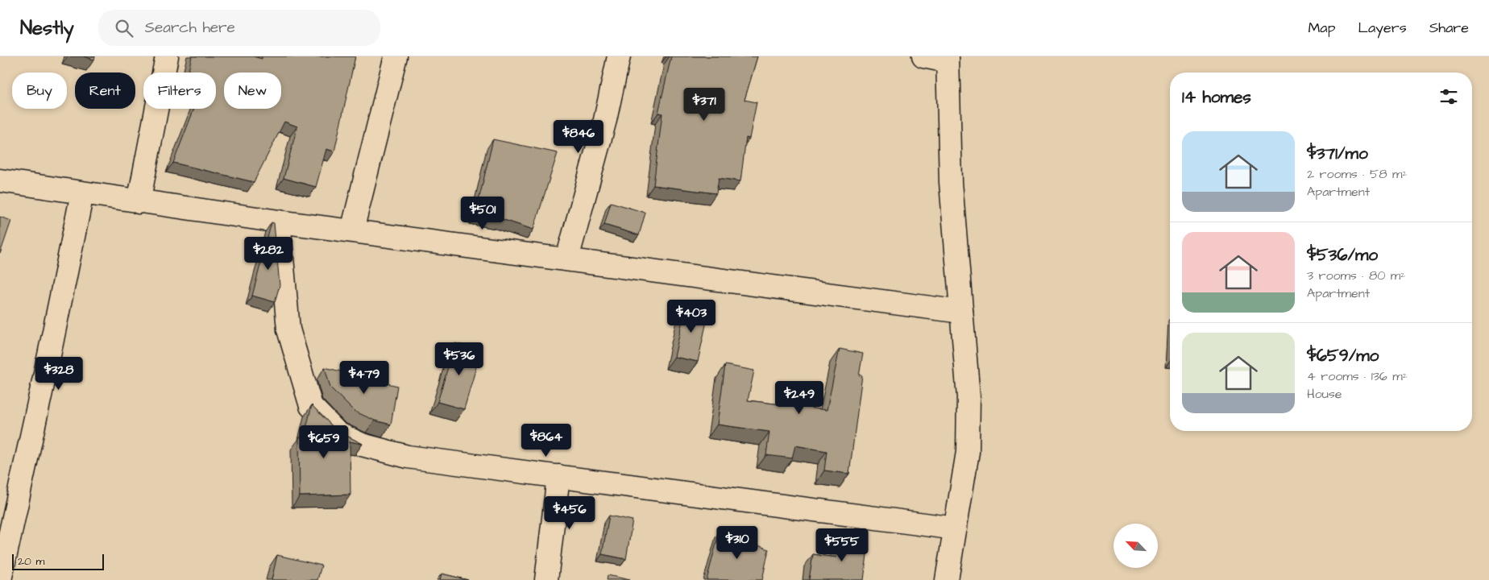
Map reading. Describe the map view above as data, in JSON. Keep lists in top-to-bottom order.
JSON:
{
  "scale_bar": "20 m",
  "north": "top left",
  "page": {
    "header": "Nestly",
    "search": "Search here",
    "nav": ["Map", "Layers", "Share"],
    "chip": [
      "Buy",
      "Rent",
      "Filters",
      "New"
    ],
    "heading": "14 homes",
    "price": [
      "$371",
      "$846",
      "$501",
      "$282",
      "$403",
      "$536",
      "$328",
      "$479",
      "$249",
      "$864",
      "$659",
      "$456",
      "$310",
      "$555"
    ],
    "list": [
      {
        "name": "$371/mo",
        "note": "2 rooms · 58 m² · Apartment"
      },
      {
        "name": "$536/mo",
        "note": "3 rooms · 80 m² · Apartment"
      },
      {
        "name": "$659/mo",
        "note": "4 rooms · 136 m² · House"
      }
    ],
    "scale": "20 m"
  }
}
